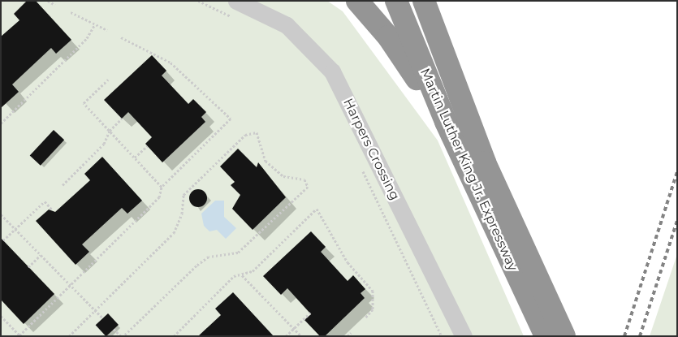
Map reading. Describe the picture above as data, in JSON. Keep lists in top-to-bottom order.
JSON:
{
  "streets": {
    "highway": ["Martin Luther King Jr. Expressway"],
    "street": ["Harpers Crossing"]
  }
}
